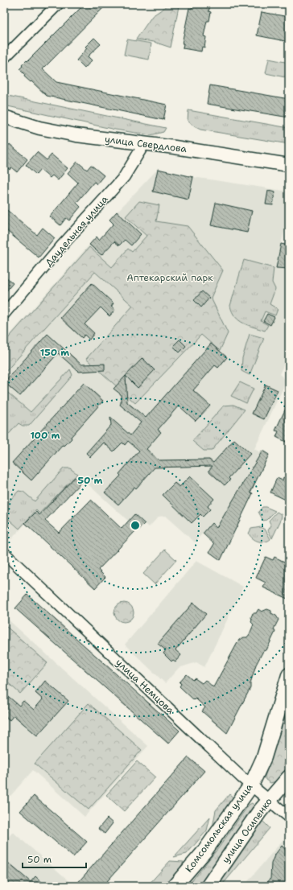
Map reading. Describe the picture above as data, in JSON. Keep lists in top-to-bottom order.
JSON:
{
  "streets": {
    "main road": ["Комсомольская улица", "улица Осипенко"],
    "street": ["улица Свердлова", "Даудельная улица", "улица Немцова"]
  },
  "crossings": [
    ["улица Свердлова", "Даудельная улица"],
    ["улица Немцова", "Комсомольская улица"],
    ["улица Немцова", "улица Осипенко"]
  ],
  "parks": ["Аптекарский парк"],
  "scale_bar": "50 m",
  "rings": ["150 m", "100 m", "50 m"]
}
